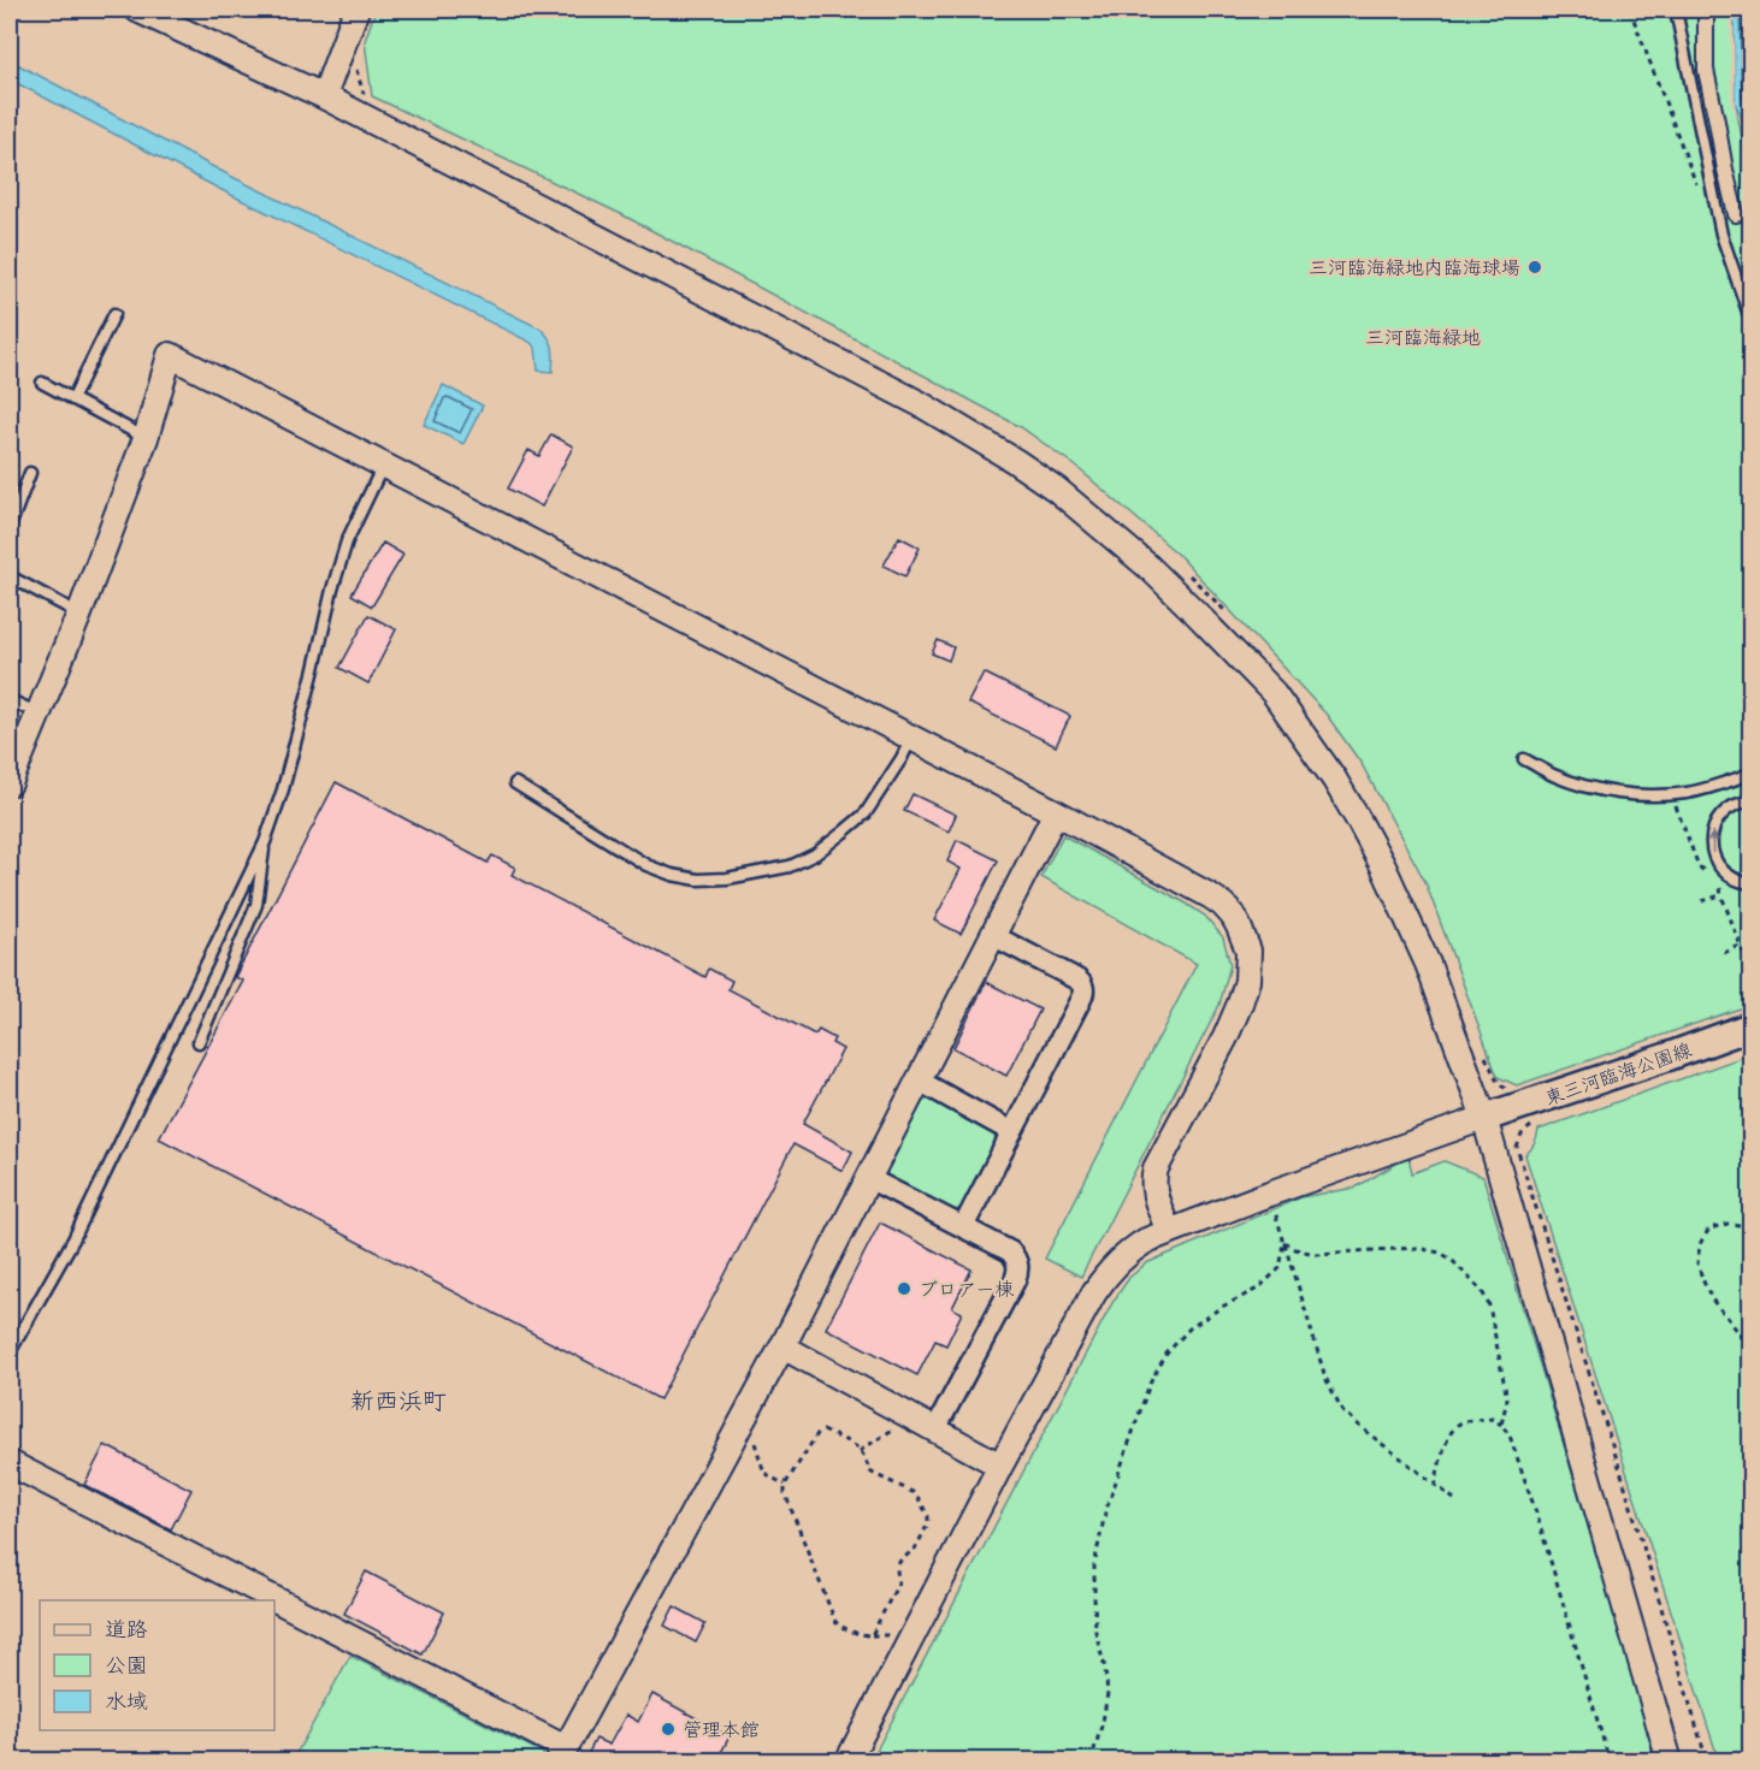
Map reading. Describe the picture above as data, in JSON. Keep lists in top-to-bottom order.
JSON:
{
  "streets": {
    "main road": ["東三河臨海公園線"]
  },
  "districts": ["新西浜町"],
  "parks": ["三河臨海緑地"],
  "places": ["三河臨海緑地内臨海球場", "ブロアー棟", "管理本館"],
  "legend": ["道路", "公園", "水域"]
}
